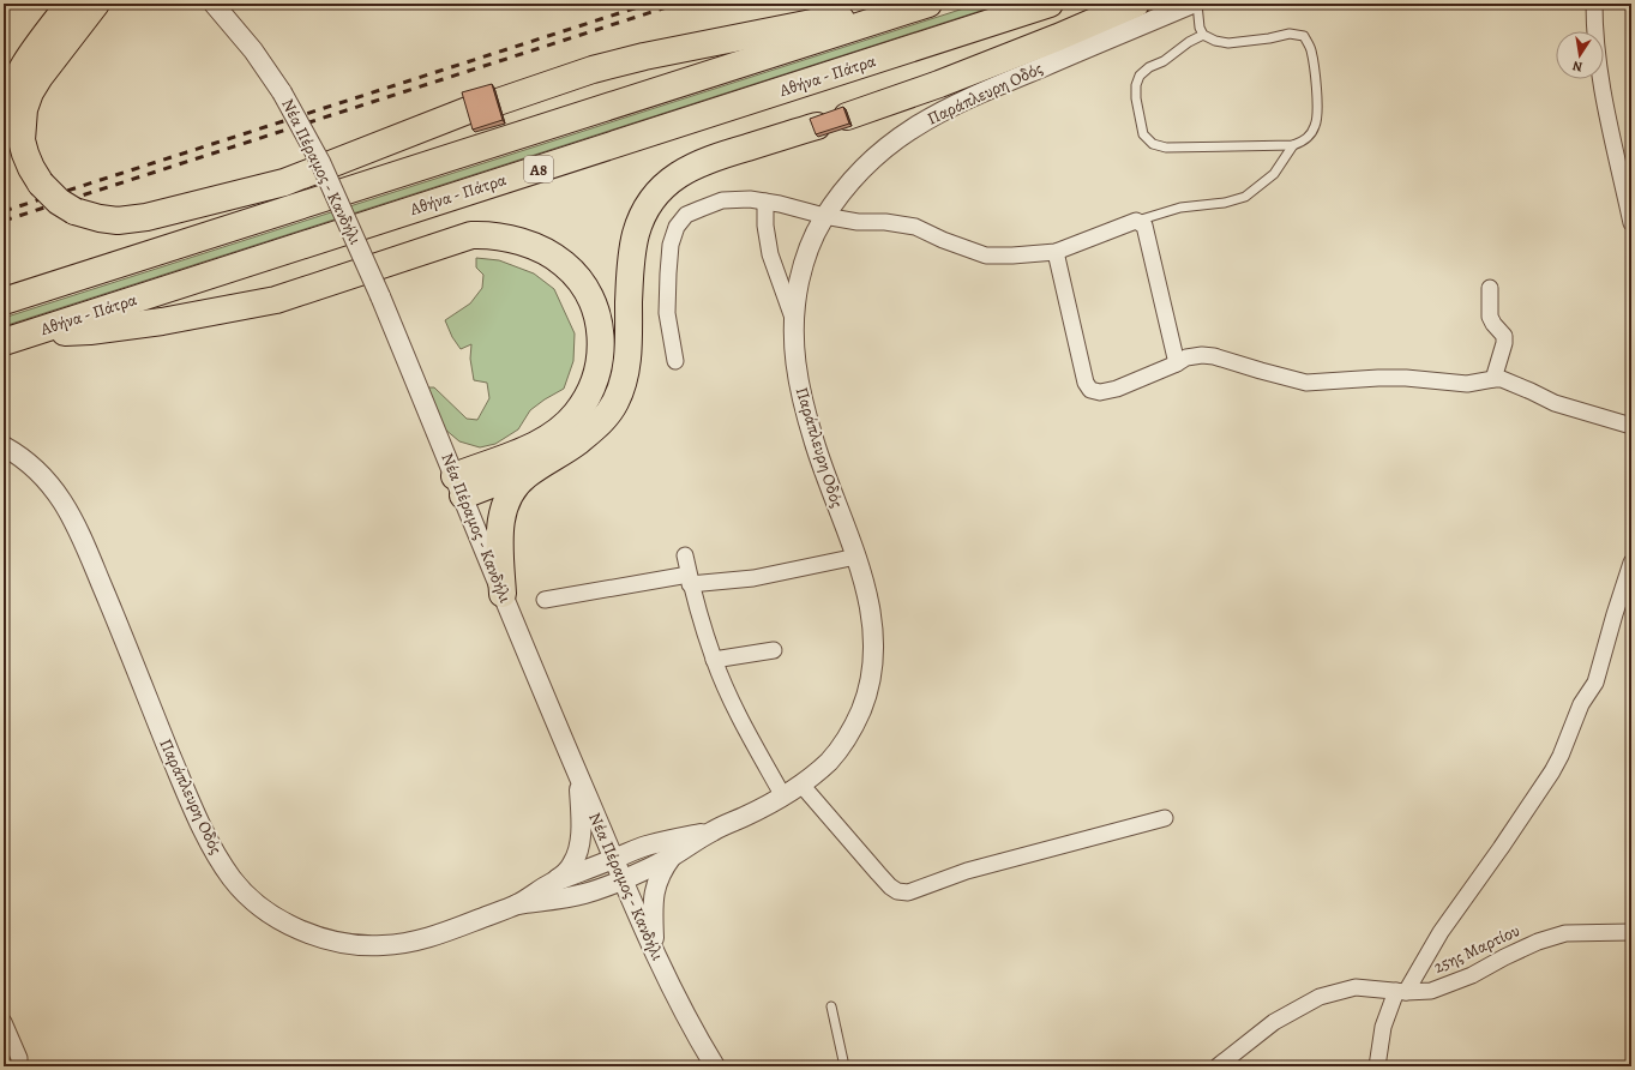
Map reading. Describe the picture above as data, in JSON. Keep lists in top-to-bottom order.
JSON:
{
  "streets": {
    "highway": ["Αθήνα - Πάτρα", "Α8"],
    "street": ["Παράπλευρη Οδός", "Νέα Πέραμος - Κανδήλι", "25ης Μαρτίου"]
  },
  "crossings": [
    ["Παράπλευρη Οδός", "Νέα Πέραμος - Κανδήλι"]
  ],
  "north": "bottom"
}
